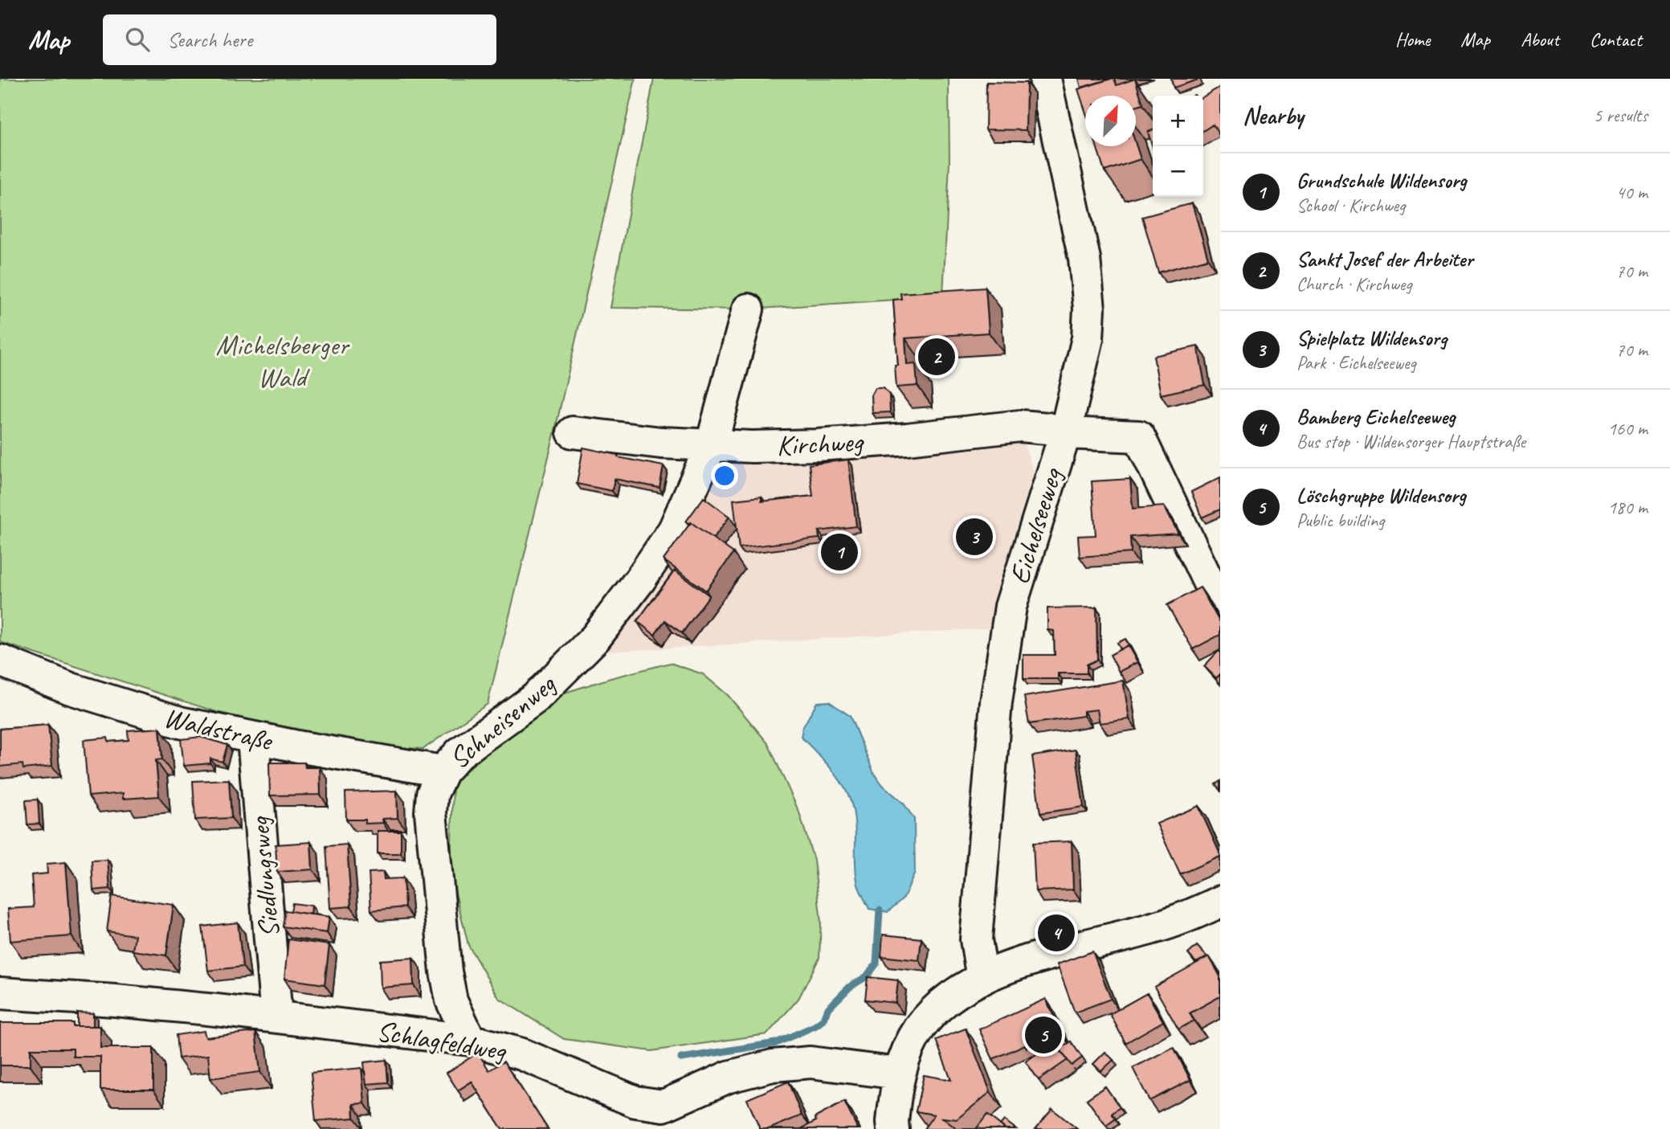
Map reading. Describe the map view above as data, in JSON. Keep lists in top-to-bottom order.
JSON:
{
  "streets": {
    "street": [
      "Kirchweg",
      "Eichelseeweg",
      "Schneisenweg",
      "Waldstraße",
      "Siedlungsweg",
      "Schlagfeldweg"
    ]
  },
  "crossings": [
    ["Kirchweg", "Eichelseeweg"],
    ["Kirchweg", "Schneisenweg"],
    ["Schneisenweg", "Waldstraße"],
    ["Schneisenweg", "Schlagfeldweg"],
    ["Waldstraße", "Siedlungsweg"],
    ["Siedlungsweg", "Schlagfeldweg"]
  ],
  "parks": ["Michelsberger Wald"],
  "north": "top right",
  "page": {
    "header": "Map",
    "search": "Search here",
    "nav": [
      "Home",
      "Map",
      "About",
      "Contact"
    ],
    "heading": ["Nearby", "5 results"],
    "map_buttons": ["+", "−"],
    "list": [
      {
        "mark": "1",
        "name": "Grundschule Wildensorg",
        "note": "School · Kirchweg",
        "value": "40 m"
      },
      {
        "mark": "2",
        "name": "Sankt Josef der Arbeiter",
        "note": "Church · Kirchweg",
        "value": "70 m"
      },
      {
        "mark": "3",
        "name": "Spielplatz Wildensorg",
        "note": "Park · Eichelseeweg",
        "value": "70 m"
      },
      {
        "mark": "4",
        "name": "Bamberg Eichelseeweg",
        "note": "Bus stop · Wildensorger Hauptstraße",
        "value": "160 m"
      },
      {
        "mark": "5",
        "name": "Löschgruppe Wildensorg",
        "note": "Public building",
        "value": "180 m"
      }
    ],
    "pins": [
      "2",
      "3",
      "1",
      "4",
      "5"
    ]
  }
}
